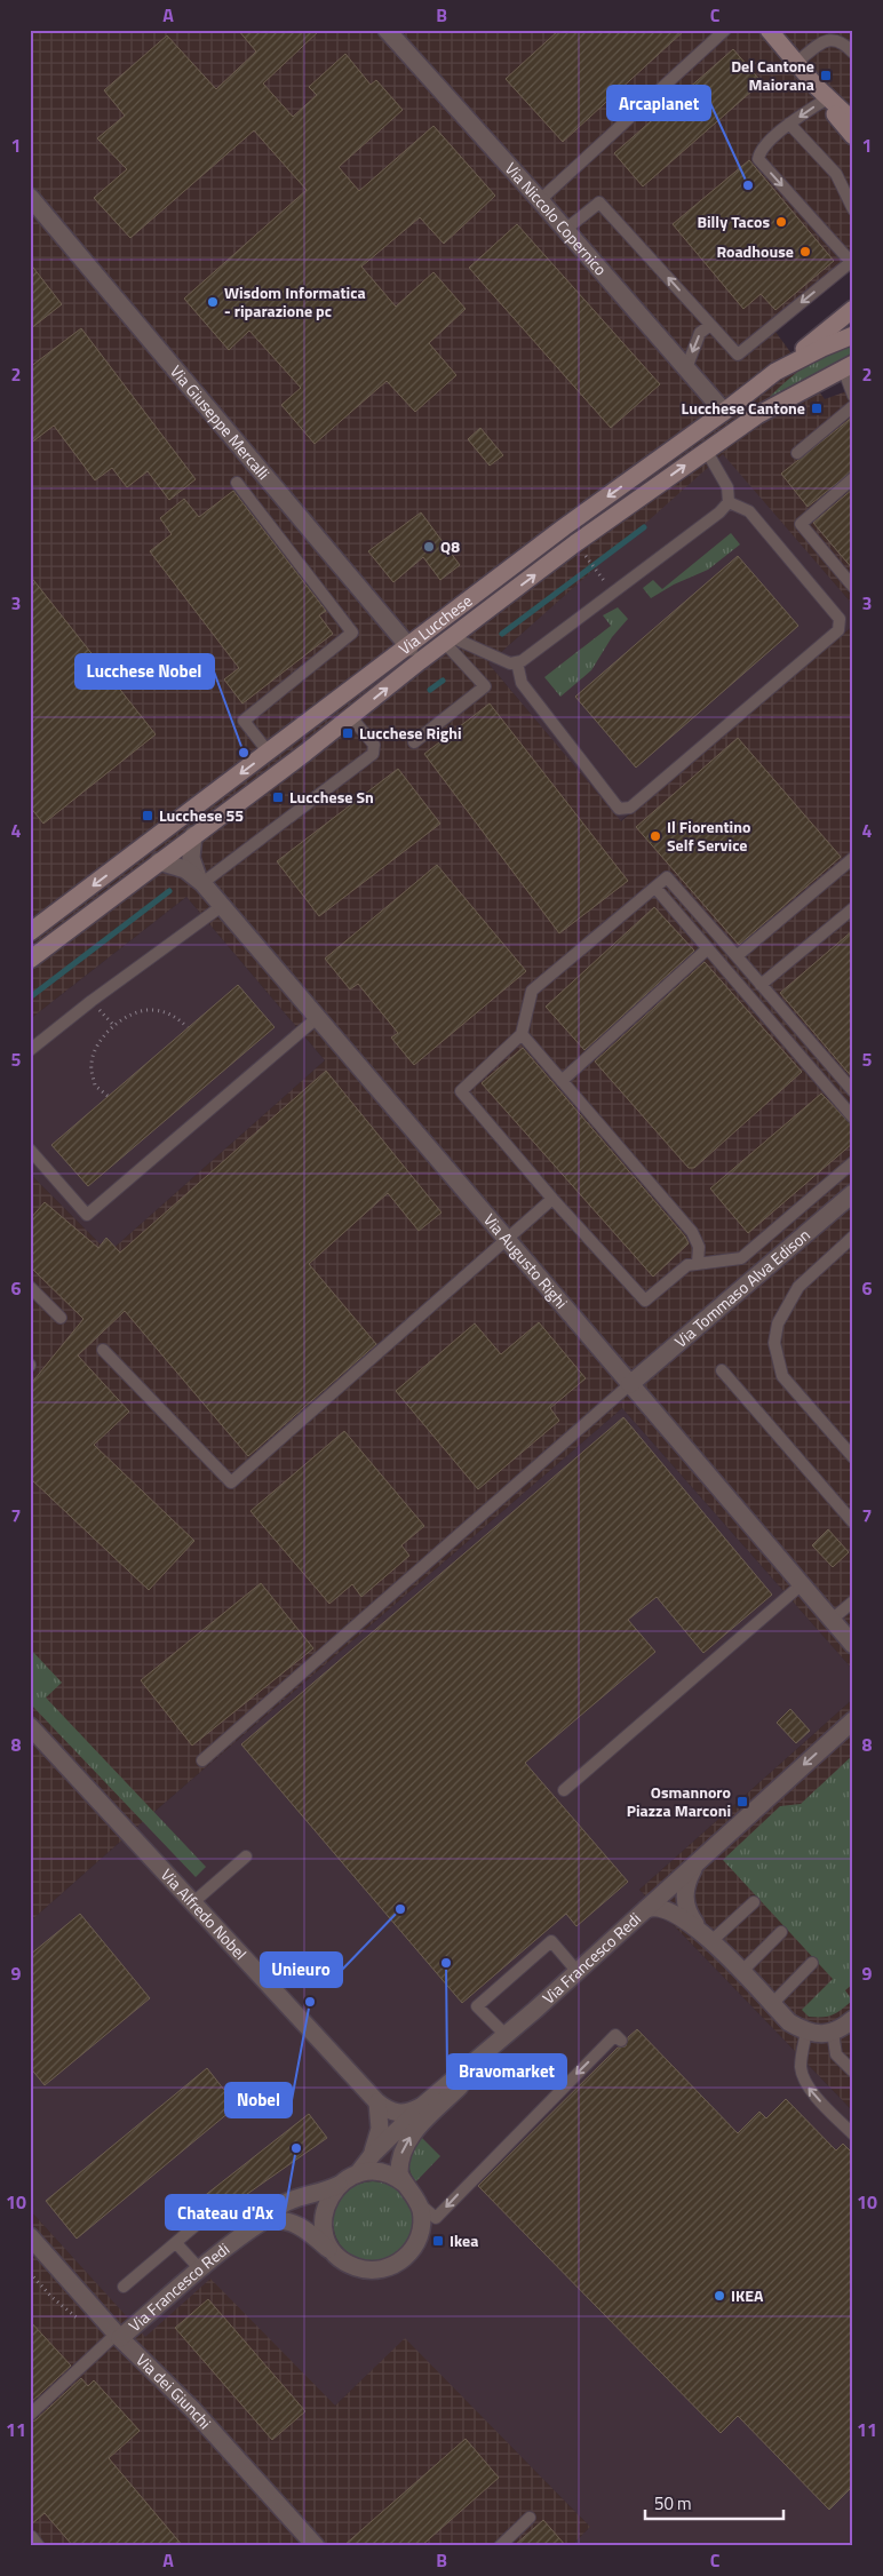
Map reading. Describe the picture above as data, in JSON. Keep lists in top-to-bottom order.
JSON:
{
  "streets": {
    "main road": ["Via Lucchese"],
    "street": [
      "Via Niccolo Copernico",
      "Via Giuseppe Mercalli",
      "Via Augusto Righi",
      "Via Tommaso Alva Edison",
      "Via Alfredo Nobel",
      "Via Francesco Redi",
      "Via dei Giunchi"
    ]
  },
  "crossings": [
    ["Via Niccolo Copernico", "Via Lucchese"],
    ["Via Giuseppe Mercalli", "Via Lucchese"],
    ["Via Lucchese", "Via Augusto Righi"],
    ["Via Augusto Righi", "Via Tommaso Alva Edison"],
    ["Via Alfredo Nobel", "Via Francesco Redi"],
    ["Via Francesco Redi", "Via dei Giunchi"]
  ],
  "places": {
    "transit": [
      "Del Cantone Maiorana",
      "Lucchese Cantone",
      "Lucchese Righi",
      "Lucchese Sn",
      "Lucchese 55",
      "Osmannoro Piazza Marconi",
      "Ikea"
    ],
    "other": [
      "Arcaplanet",
      "Billy Tacos",
      "Roadhouse",
      "Wisdom Informatica - riparazione pc",
      "Q8",
      "Lucchese Nobel",
      "Il Fiorentino Self Service",
      "Unieuro",
      "Bravomarket",
      "Nobel",
      "Chateau d'Ax",
      "IKEA"
    ]
  },
  "scale_bar": "50 m",
  "grid": {
    "columns": ["A", "B", "C"],
    "rows": [
      "1",
      "2",
      "3",
      "4",
      "5",
      "6",
      "7",
      "8",
      "9",
      "10",
      "11"
    ]
  }
}
